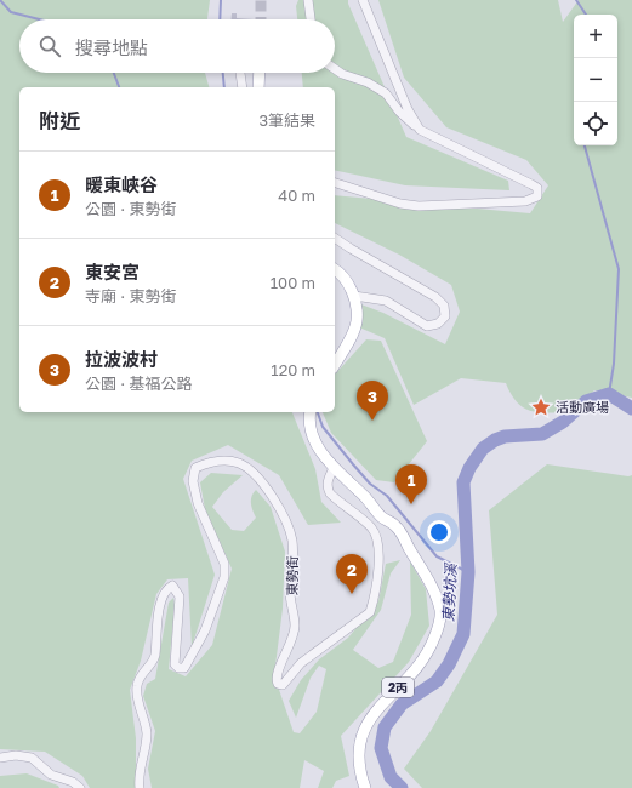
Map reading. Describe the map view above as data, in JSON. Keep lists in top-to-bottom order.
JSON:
{
  "streets": {
    "main road": ["2丙"],
    "street": ["東勢街"]
  },
  "crossings": [
    ["東勢街", "2丙"]
  ],
  "water": ["東勢坑溪"],
  "places": {
    "place": ["活動廣場"]
  },
  "page": {
    "map_buttons": ["+", "−"],
    "search": "搜尋地點",
    "heading": ["附近", "3筆結果"],
    "list": [
      {
        "mark": "1",
        "name": "暖東峽谷",
        "note": "公園 · 東勢街",
        "value": "40 m"
      },
      {
        "mark": "2",
        "name": "東安宮",
        "note": "寺廟 · 東勢街",
        "value": "100 m"
      },
      {
        "mark": "3",
        "name": "拉波波村",
        "note": "公園 · 基福公路",
        "value": "120 m"
      }
    ],
    "pins": ["3", "1", "2"]
  }
}
